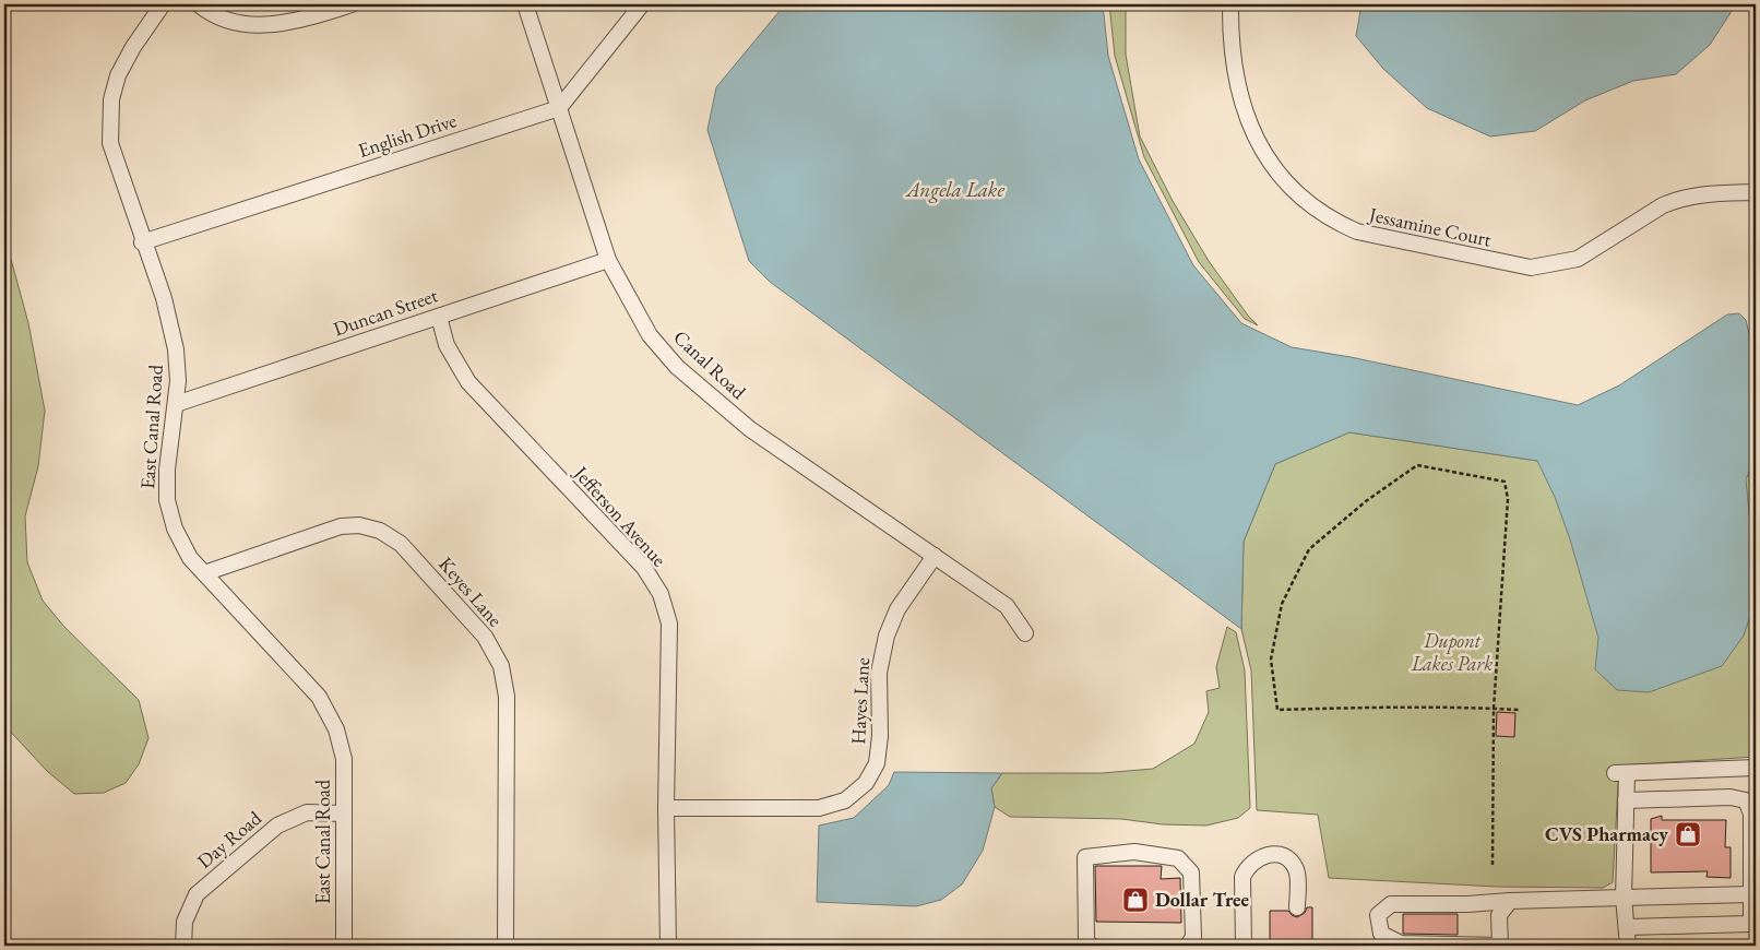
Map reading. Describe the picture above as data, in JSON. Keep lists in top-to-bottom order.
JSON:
{
  "streets": {
    "street": [
      "English Drive",
      "Jessamine Court",
      "Duncan Street",
      "Canal Road",
      "East Canal Road",
      "Jefferson Avenue",
      "Keyes Lane",
      "Hayes Lane",
      "Day Road"
    ]
  },
  "crossings": [
    ["English Drive", "Canal Road"],
    ["English Drive", "East Canal Road"],
    ["Duncan Street", "Canal Road"],
    ["Duncan Street", "East Canal Road"],
    ["Duncan Street", "Jefferson Avenue"],
    ["Canal Road", "Hayes Lane"],
    ["East Canal Road", "Keyes Lane"],
    ["East Canal Road", "Day Road"],
    ["Jefferson Avenue", "Hayes Lane"]
  ],
  "water": ["Angela Lake"],
  "parks": ["Dupont Lakes Park"],
  "places": {
    "shop": ["CVS Pharmacy", "Dollar Tree"]
  }
}
